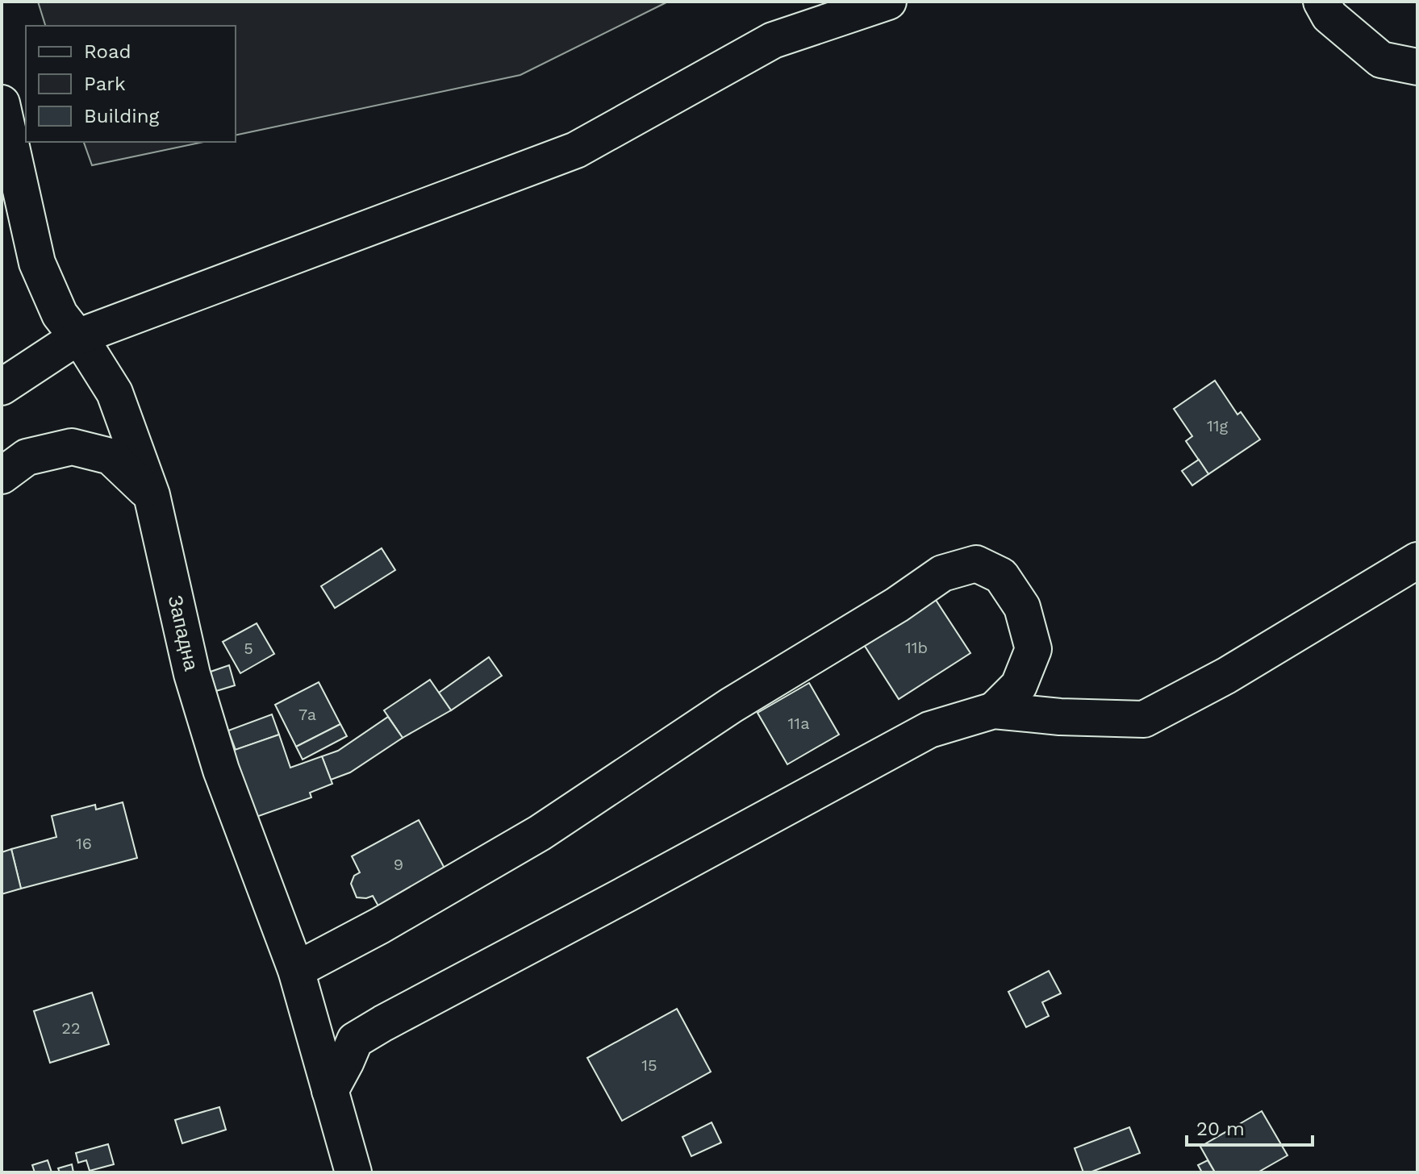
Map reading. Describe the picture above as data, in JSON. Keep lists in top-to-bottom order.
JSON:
{
  "streets": {
    "street": ["Западна"]
  },
  "house_numbers": [
    "11g",
    "11b",
    "5",
    "7a",
    "11a",
    "16",
    "9",
    "22",
    "15"
  ],
  "legend": ["Road", "Park", "Building"],
  "scale_bar": "20 m"
}
